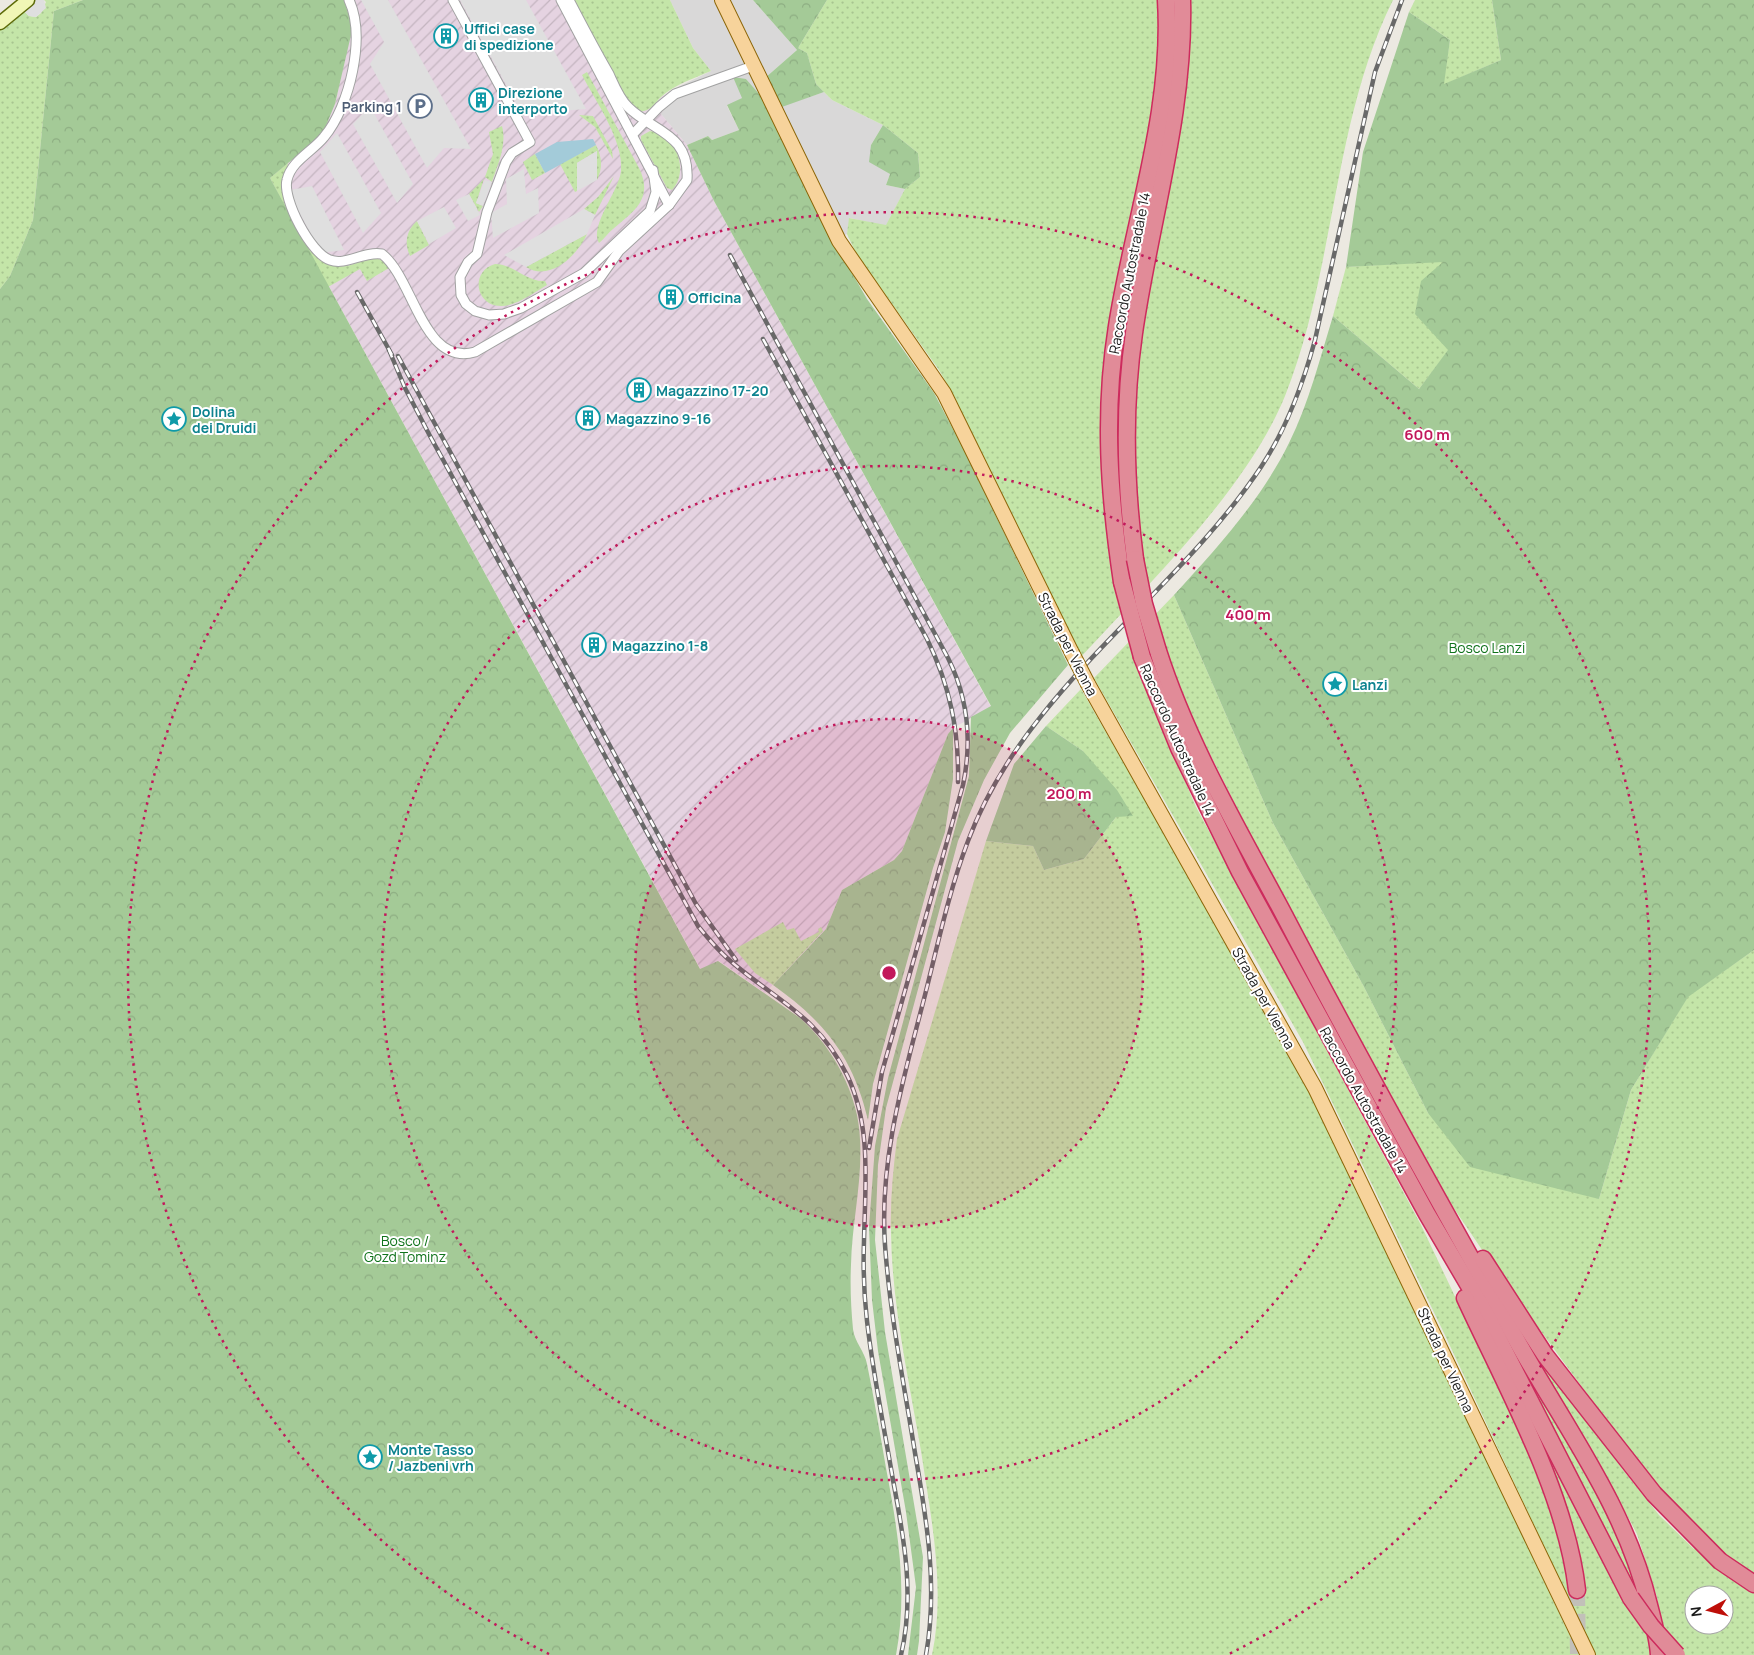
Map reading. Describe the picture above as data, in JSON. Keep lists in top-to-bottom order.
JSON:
{
  "streets": {
    "highway": ["Raccordo Autostradale 14"],
    "main road": ["Strada per Vienna"]
  },
  "parks": ["Bosco Lanzi", "Bosco / Gozd Tominz"],
  "places": {
    "building": [
      "Uffici case di spedizione",
      "Direzione interporto",
      "Officina",
      "Magazzino 17-20",
      "Magazzino 9-16",
      "Magazzino 1-8"
    ],
    "parking": ["Parking 1"],
    "place": ["Dolina dei Druidi", "Lanzi", "Monte Tasso / Jazbeni vrh"]
  },
  "north": "left",
  "rings": ["600 m", "400 m", "200 m"]
}
